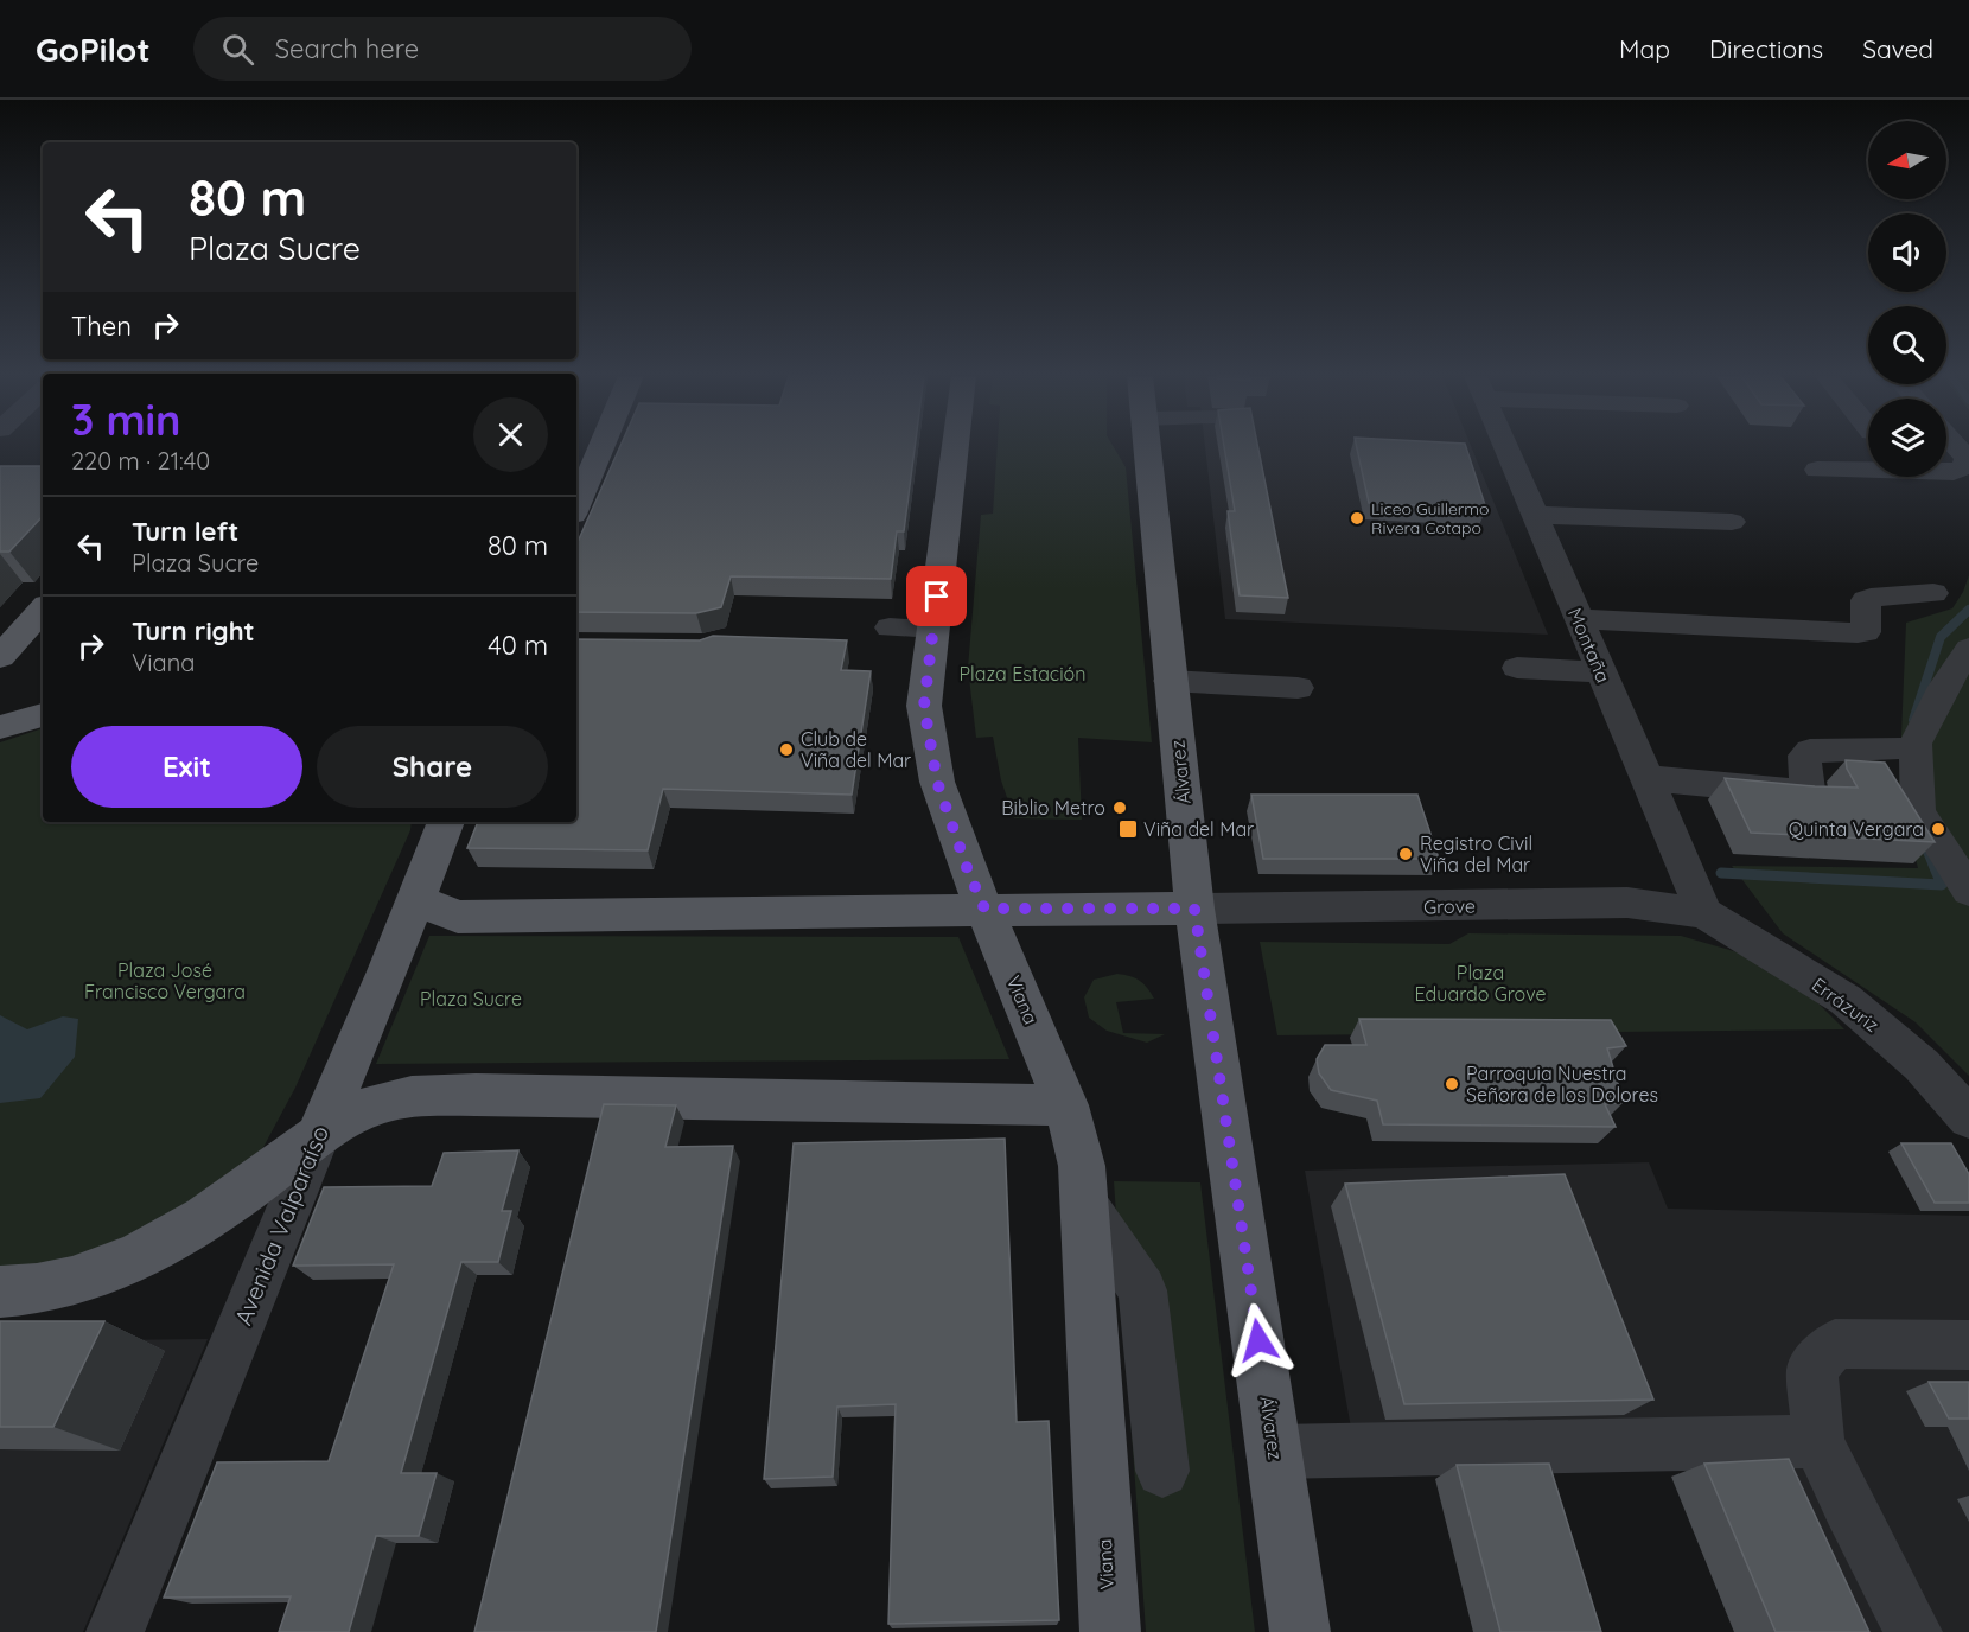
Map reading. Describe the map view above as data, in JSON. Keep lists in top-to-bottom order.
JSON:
{
  "streets": {
    "main road": ["Álvarez", "Viana", "Avenida Valparaíso"],
    "street": ["Montaña", "Grove", "Errázuriz"]
  },
  "crossings": [
    ["Montaña", "Grove"],
    ["Montaña", "Errázuriz"],
    ["Álvarez", "Grove"],
    ["Grove", "Errázuriz"]
  ],
  "parks": [
    "Plaza Estación",
    "Plaza José Francisco Vergara",
    "Plaza Eduardo Grove",
    "Plaza Sucre"
  ],
  "places": {
    "other": [
      "Liceo Guillermo Rivera Cotapo",
      "Club de Viña del Mar",
      "Biblio Metro",
      "Quinta Vergara",
      "Registro Civil Viña del Mar",
      "Parroquia Nuestra Señora de los Dolores"
    ],
    "transit": ["Viña del Mar"]
  },
  "north": "left",
  "page": {
    "header": "GoPilot",
    "search": "Search here",
    "nav": ["Map", "Directions", "Saved"],
    "turn": ["80 m", "Plaza Sucre"],
    "then": "Then",
    "heading": ["3 min", "220 m · 21:40"],
    "list": [
      {
        "name": "Turn left",
        "note": "Plaza Sucre",
        "value": "80 m"
      },
      {
        "name": "Turn right",
        "note": "Viana",
        "value": "40 m"
      }
    ],
    "buttons": ["Exit", "Share"]
  }
}
